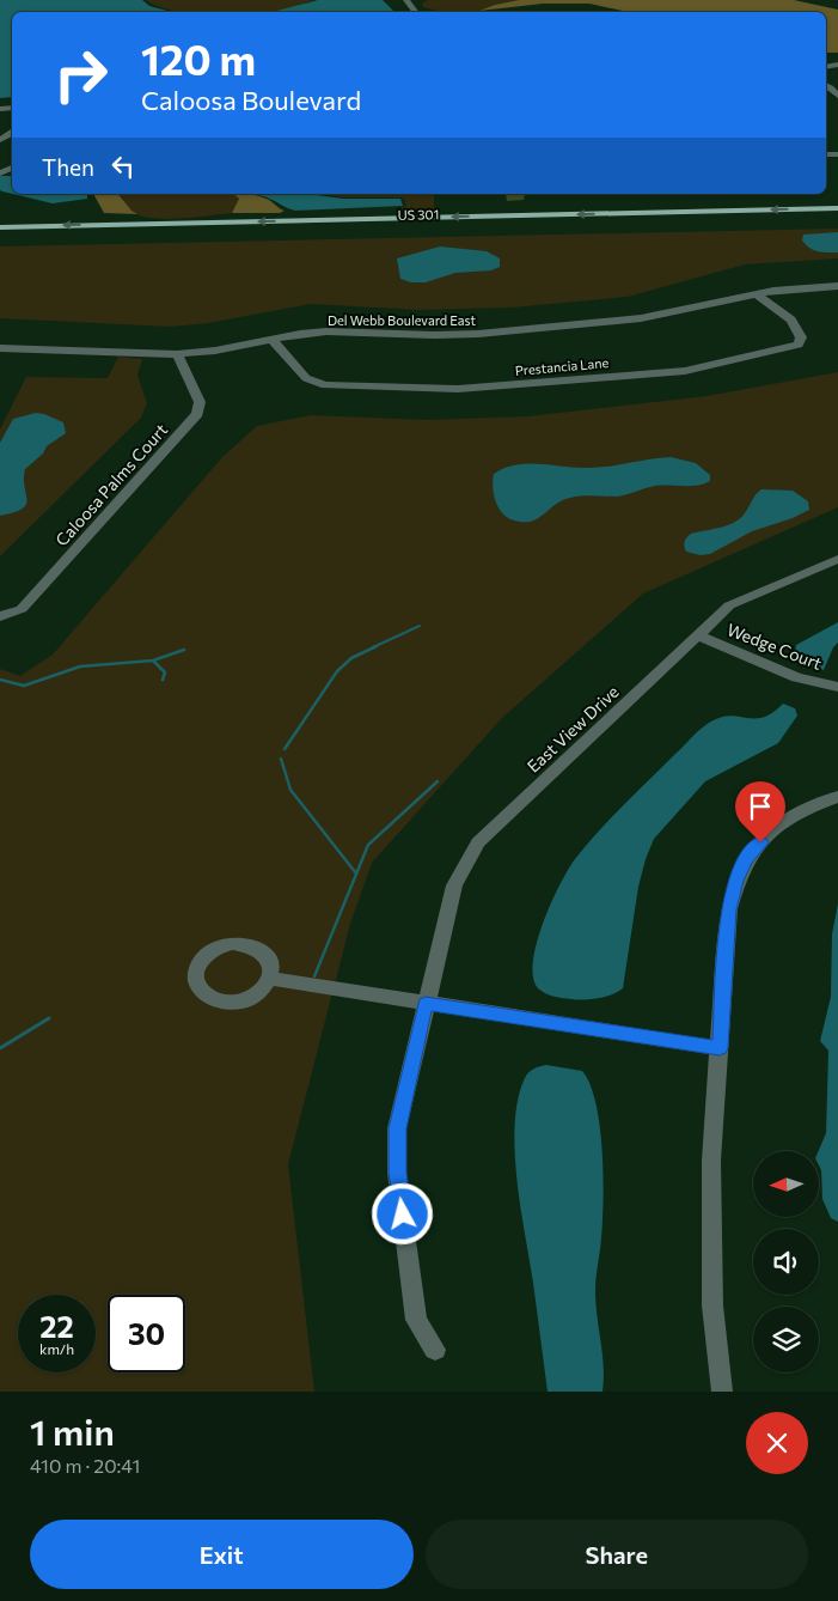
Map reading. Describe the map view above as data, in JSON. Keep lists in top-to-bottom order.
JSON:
{
  "streets": {
    "main road": ["US 301"],
    "street": [
      "Del Webb Boulevard East",
      "Prestancia Lane",
      "Caloosa Palms Court",
      "Wedge Court",
      "East View Drive"
    ]
  },
  "crossings": [
    ["Del Webb Boulevard East", "Prestancia Lane"],
    ["Del Webb Boulevard East", "Caloosa Palms Court"],
    ["Wedge Court", "East View Drive"]
  ],
  "north": "left",
  "page": {
    "turn": ["120 m", "Caloosa Boulevard"],
    "then": "Then",
    "speed": "22 km/h",
    "limit": "30",
    "heading": ["1 min", "410 m · 20:41"],
    "buttons": ["Exit", "Share"]
  }
}
